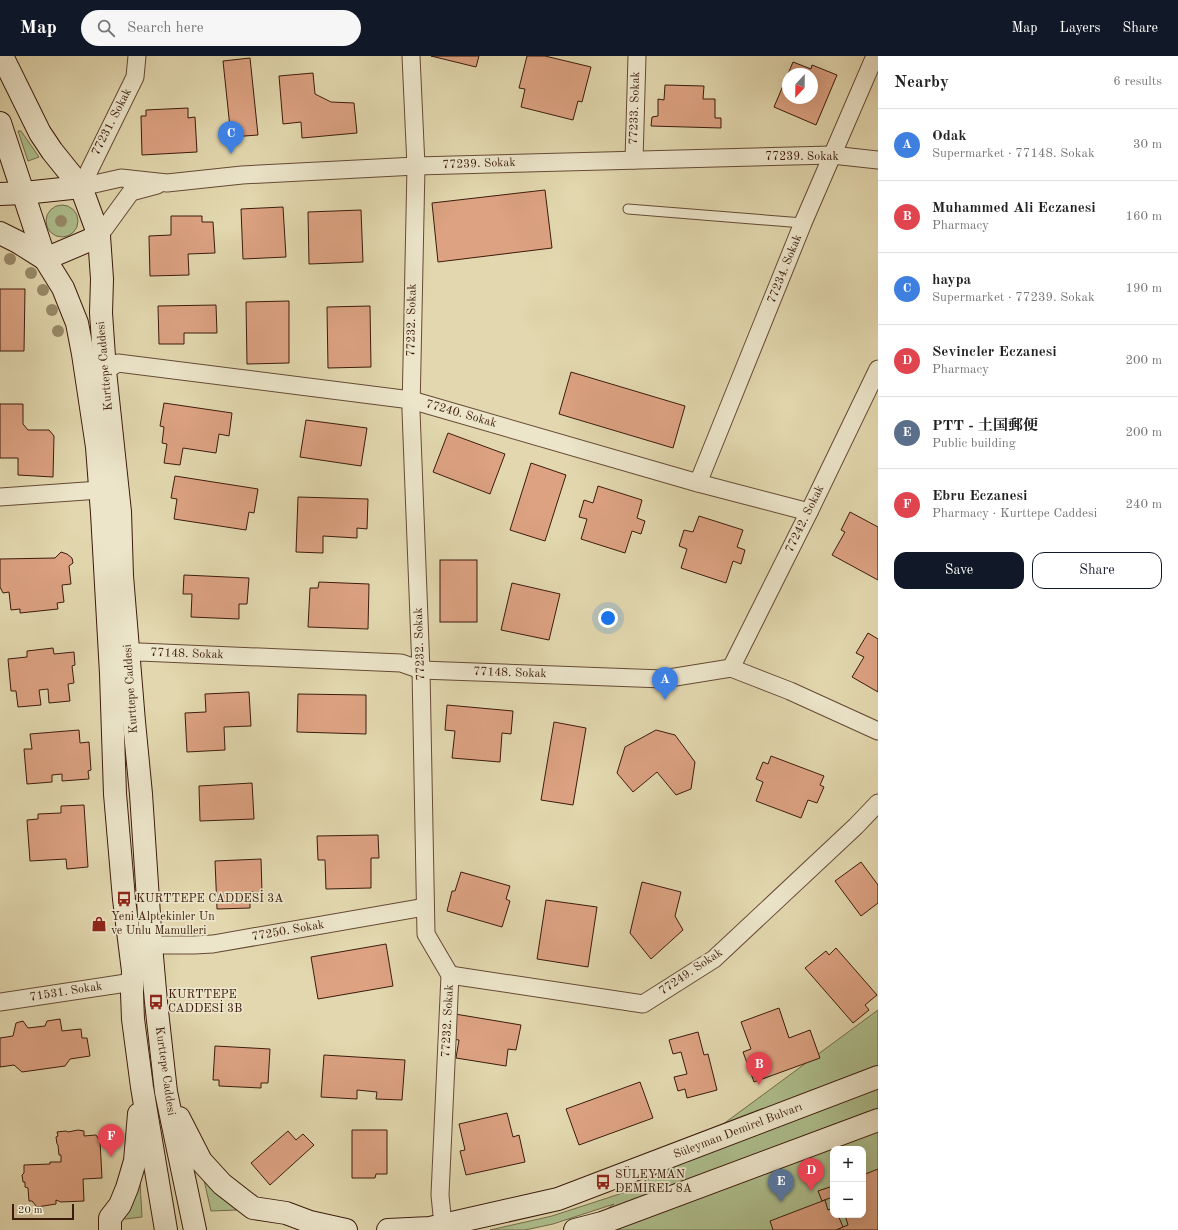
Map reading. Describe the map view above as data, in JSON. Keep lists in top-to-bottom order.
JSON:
{
  "streets": {
    "main road": ["Kurttepe Caddesi", "Süleyman Demirel Bulvarı"],
    "street": [
      "77233. Sokak",
      "77231. Sokak",
      "77239. Sokak",
      "77234. Sokak",
      "77232. Sokak",
      "77240. Sokak",
      "77242. Sokak",
      "77148. Sokak",
      "77250. Sokak",
      "77249. Sokak",
      "71531. Sokak"
    ]
  },
  "crossings": [
    ["77233. Sokak", "77239. Sokak"],
    ["77231. Sokak", "77239. Sokak"],
    ["77231. Sokak", "Kurttepe Caddesi"],
    ["77239. Sokak", "77234. Sokak"],
    ["77239. Sokak", "77232. Sokak"],
    ["77239. Sokak", "Kurttepe Caddesi"],
    ["77234. Sokak", "77240. Sokak"],
    ["77232. Sokak", "77240. Sokak"],
    ["77232. Sokak", "77148. Sokak"],
    ["77232. Sokak", "77250. Sokak"],
    ["77232. Sokak", "77249. Sokak"],
    ["77232. Sokak", "Süleyman Demirel Bulvarı"],
    ["Kurttepe Caddesi", "77240. Sokak"],
    ["Kurttepe Caddesi", "77148. Sokak"],
    ["Kurttepe Caddesi", "77250. Sokak"],
    ["Kurttepe Caddesi", "71531. Sokak"],
    ["77240. Sokak", "77242. Sokak"],
    ["77242. Sokak", "77148. Sokak"]
  ],
  "places": {
    "bus stop": ["KURTTEPE CADDESİ 3A", "KURTTEPE CADDESİ 3B", "SÜLEYMAN DEMİREL 8A"],
    "shop": ["Yeni Alptekinler Un ve Unlu Mamulleri"]
  },
  "scale_bar": "20 m",
  "north": "bottom",
  "page": {
    "header": "Map",
    "search": "Search here",
    "nav": ["Map", "Layers", "Share"],
    "heading": ["Nearby", "6 results"],
    "list": [
      {
        "mark": "A",
        "name": "Odak",
        "note": "Supermarket · 77148. Sokak",
        "value": "30 m"
      },
      {
        "mark": "B",
        "name": "Muhammed Ali Eczanesi",
        "note": "Pharmacy",
        "value": "160 m"
      },
      {
        "mark": "C",
        "name": "haypa",
        "note": "Supermarket · 77239. Sokak",
        "value": "190 m"
      },
      {
        "mark": "D",
        "name": "Sevincler Eczanesi",
        "note": "Pharmacy",
        "value": "200 m"
      },
      {
        "mark": "E",
        "name": "PTT - 土国郵便",
        "note": "Public building",
        "value": "200 m"
      },
      {
        "mark": "F",
        "name": "Ebru Eczanesi",
        "note": "Pharmacy · Kurttepe Caddesi",
        "value": "240 m"
      }
    ],
    "pins": [
      "C",
      "A",
      "B",
      "F",
      "D",
      "E"
    ],
    "buttons": ["Save", "Share"],
    "map_buttons": ["+", "−"],
    "scale": "20 m"
  }
}
